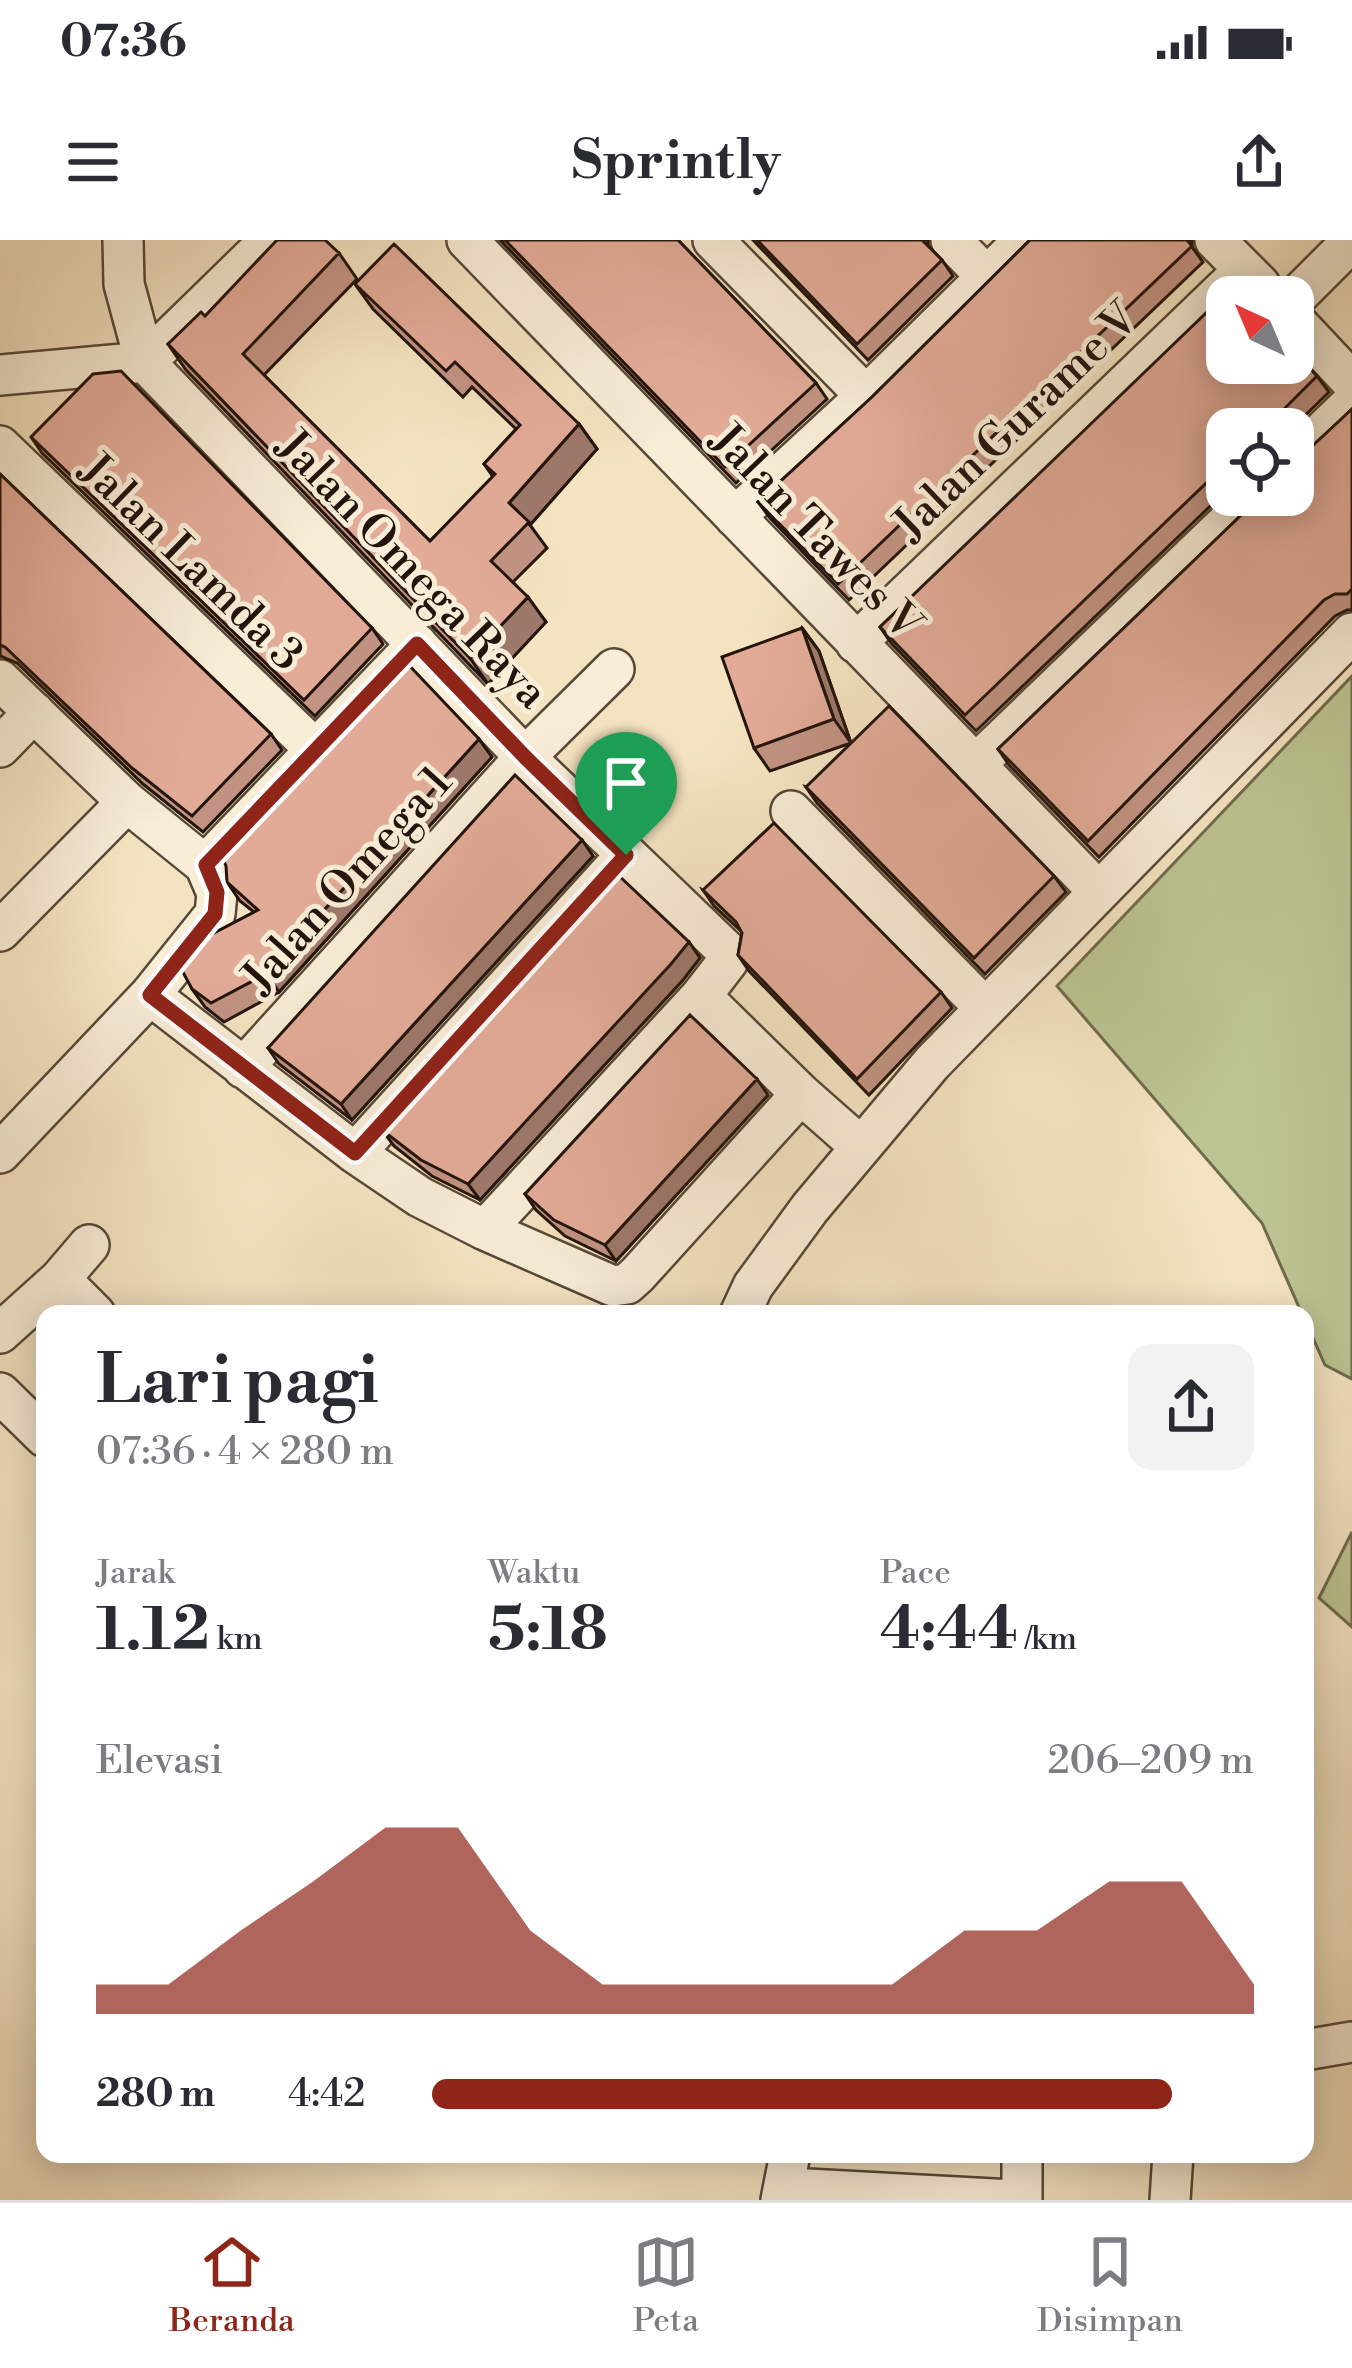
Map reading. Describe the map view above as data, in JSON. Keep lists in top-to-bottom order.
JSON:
{
  "streets": {
    "street": [
      "Jalan Gurame V",
      "Jalan Tawes V",
      "Jalan Lamda 3",
      "Jalan Omega Raya",
      "Jalan Omega 1"
    ]
  },
  "crossings": [
    ["Jalan Gurame V", "Jalan Tawes V"],
    ["Jalan Omega Raya", "Jalan Omega 1"]
  ],
  "north": "top left",
  "page": {
    "status": "07:36",
    "header": "Sprintly",
    "heading": ["Lari pagi", "07:36 · 4 × 280 m"],
    "stats": [
      ["Jarak", "1.12 km"],
      ["Waktu", "5:18"],
      ["Pace", "4:44 /km"]
    ],
    "chart": ["Elevasi", "206–209 m"],
    "list": [
      {
        "name": "280 m",
        "note": "4:42"
      }
    ],
    "tabs": ["Beranda", "Peta", "Disimpan"]
  }
}
